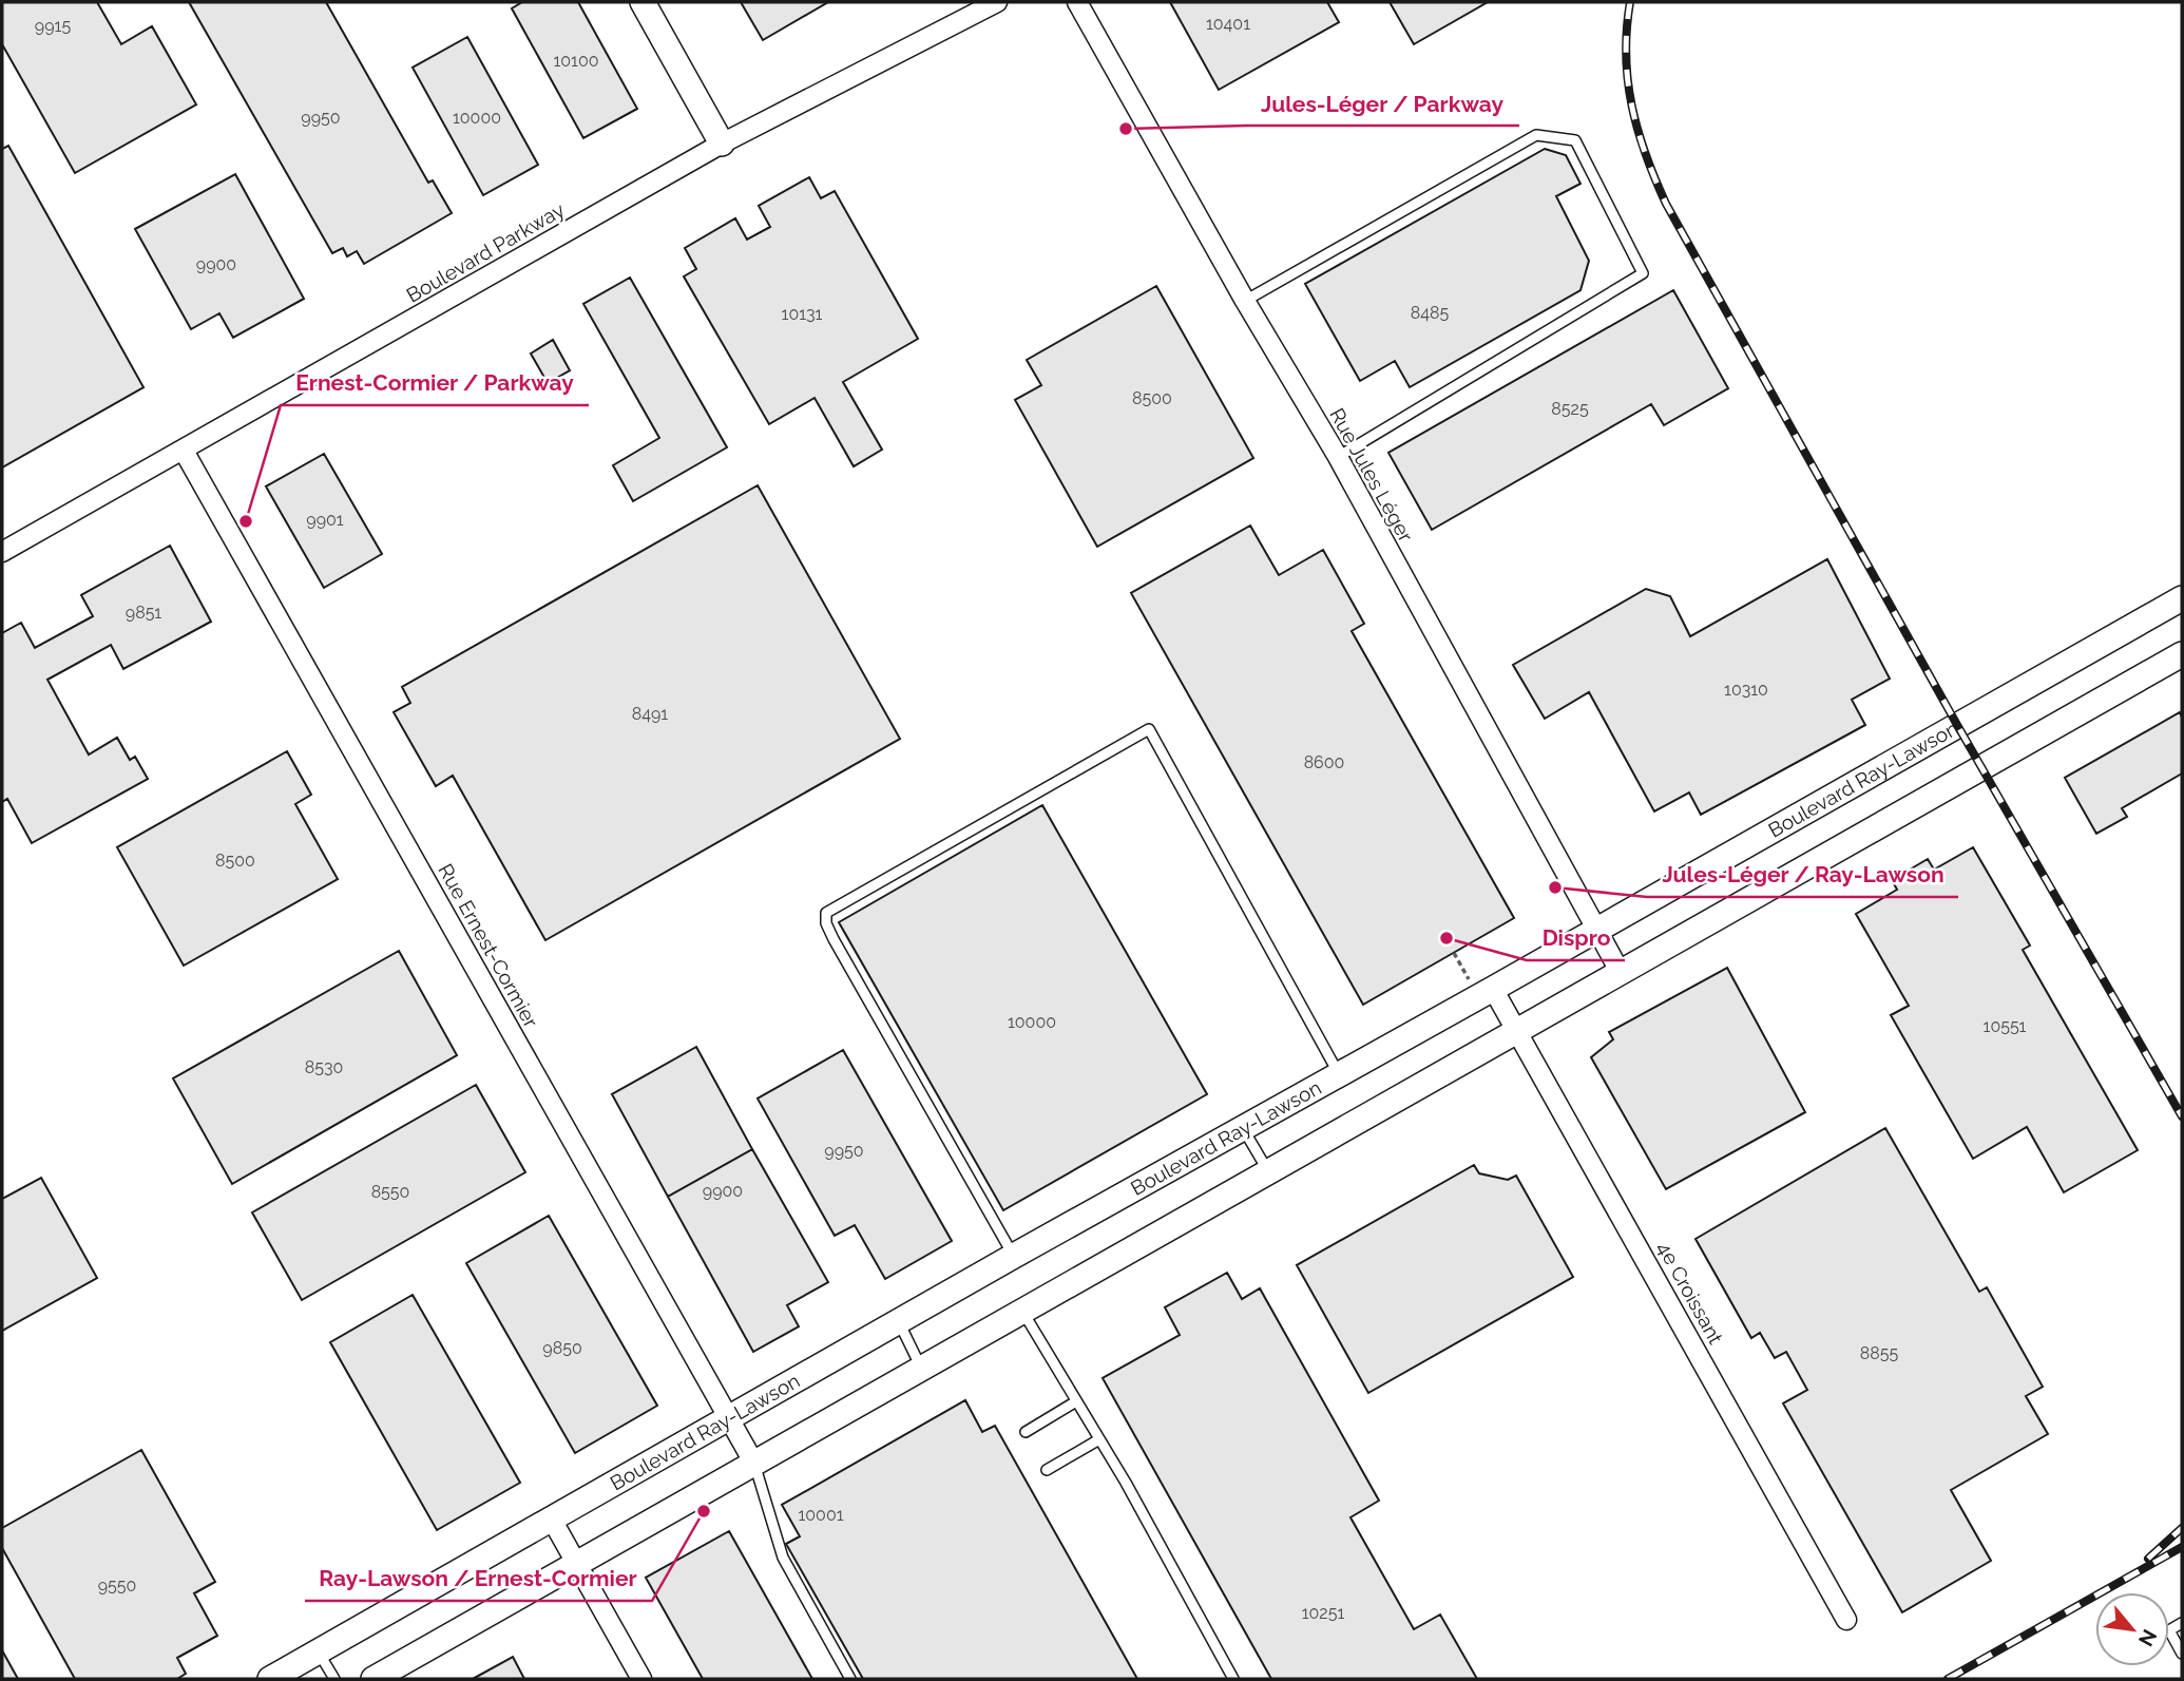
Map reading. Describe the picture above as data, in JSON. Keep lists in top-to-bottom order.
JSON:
{
  "streets": {
    "street": [
      "Boulevard Parkway",
      "Rue Jules Léger",
      "Boulevard Ray-Lawson",
      "Rue Ernest-Cormier",
      "4e Croissant"
    ]
  },
  "crossings": [
    ["Boulevard Parkway", "Rue Ernest-Cormier"],
    ["Rue Jules Léger", "Boulevard Ray-Lawson"],
    ["Boulevard Ray-Lawson", "Rue Ernest-Cormier"],
    ["Boulevard Ray-Lawson", "4e Croissant"]
  ],
  "places": [
    "Jules-Léger / Parkway",
    "Ernest-Cormier / Parkway",
    "Jules-Léger / Ray-Lawson",
    "Dispro",
    "Ray-Lawson / Ernest-Cormier"
  ],
  "house_numbers": [
    "10401",
    "9915",
    "10100",
    "9950",
    "10000",
    "9900",
    "8485",
    "10131",
    "8500",
    "8525",
    "9901",
    "9851",
    "10310",
    "8491",
    "8600",
    "8500",
    "10000",
    "10551",
    "8530",
    "9950",
    "9900",
    "8550",
    "9850",
    "8855",
    "10001",
    "9550",
    "10251"
  ],
  "north": "bottom right"
}
